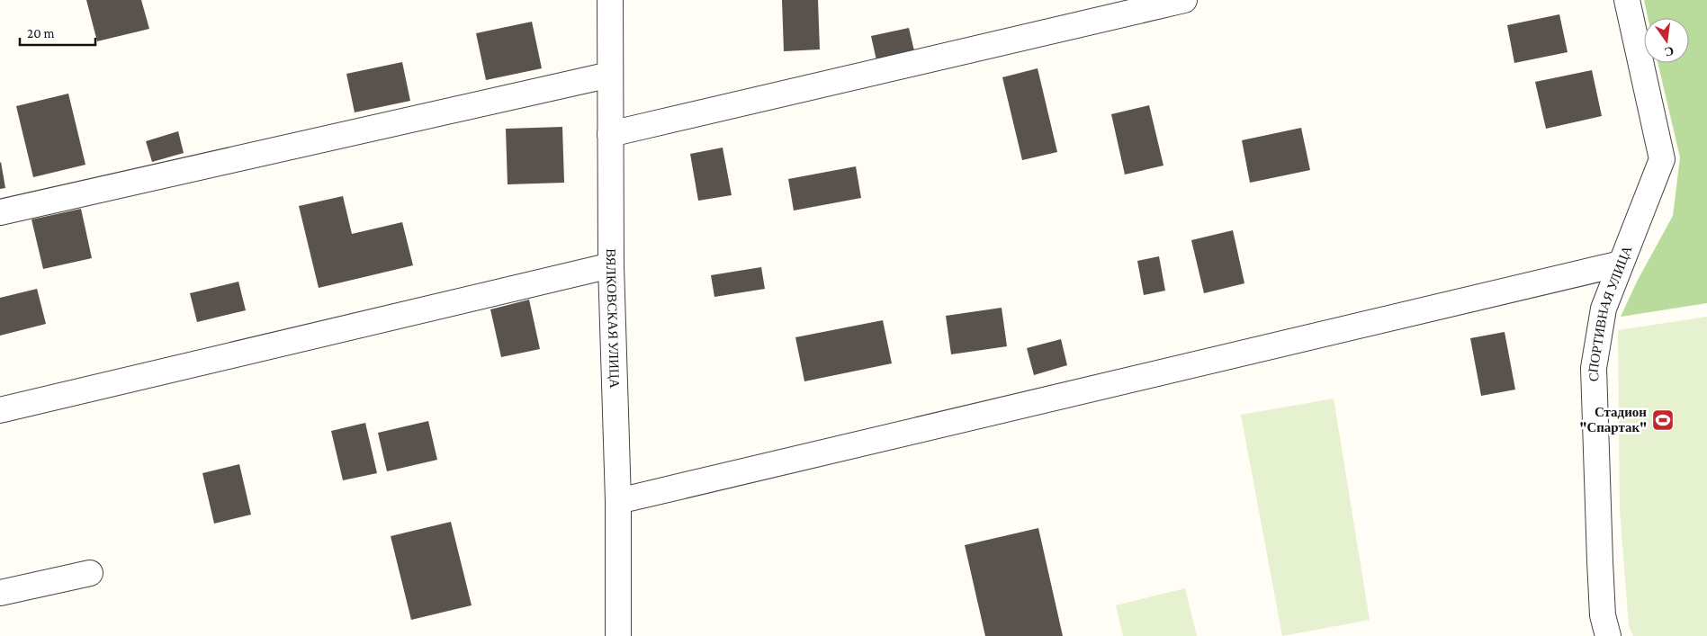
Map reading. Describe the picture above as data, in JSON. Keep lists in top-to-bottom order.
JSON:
{
  "streets": {
    "street": ["СПОРТИВНАЯ УЛИЦА", "ВЯЛКОВСКАЯ УЛИЦА"]
  },
  "places": {
    "sports": ["Стадион \"Спартак\""]
  },
  "scale_bar": "20 m",
  "north": "bottom"
}
